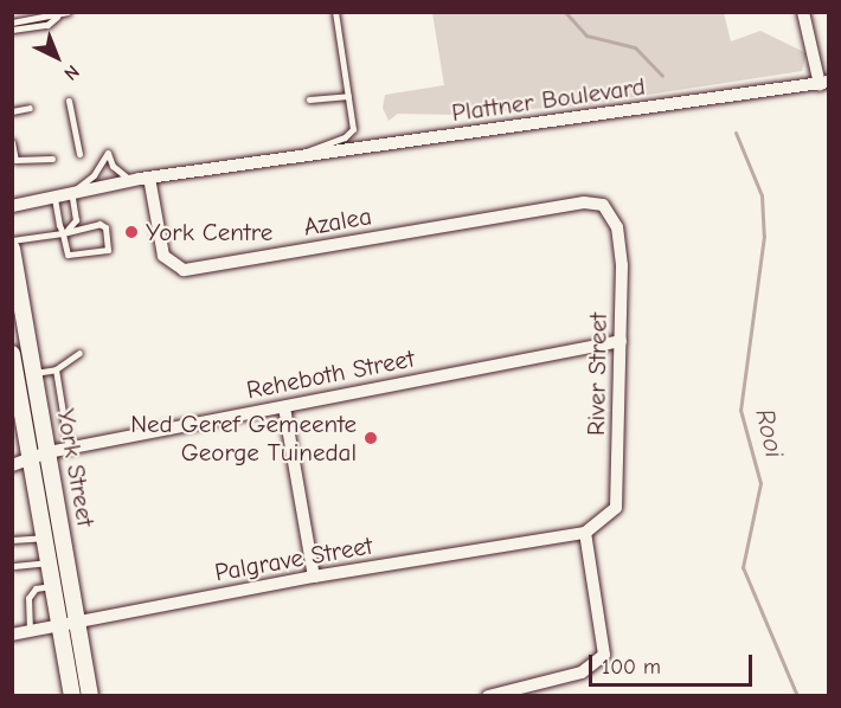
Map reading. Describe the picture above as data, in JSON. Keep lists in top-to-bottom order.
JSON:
{
  "streets": {
    "main road": ["York Street"],
    "street": [
      "Plattner Boulevard",
      "Azalea",
      "Reheboth Street",
      "River Street",
      "Palgrave Street"
    ]
  },
  "crossings": [
    ["Plattner Boulevard", "Azalea"],
    ["Azalea", "River Street"],
    ["Reheboth Street", "River Street"],
    ["Reheboth Street", "York Street"],
    ["River Street", "Palgrave Street"],
    ["York Street", "Palgrave Street"]
  ],
  "water": ["Rooi"],
  "places": ["York Centre", "Ned Geref Gemeente George Tuinedal"],
  "scale_bar": "100 m",
  "north": "bottom right"
}
